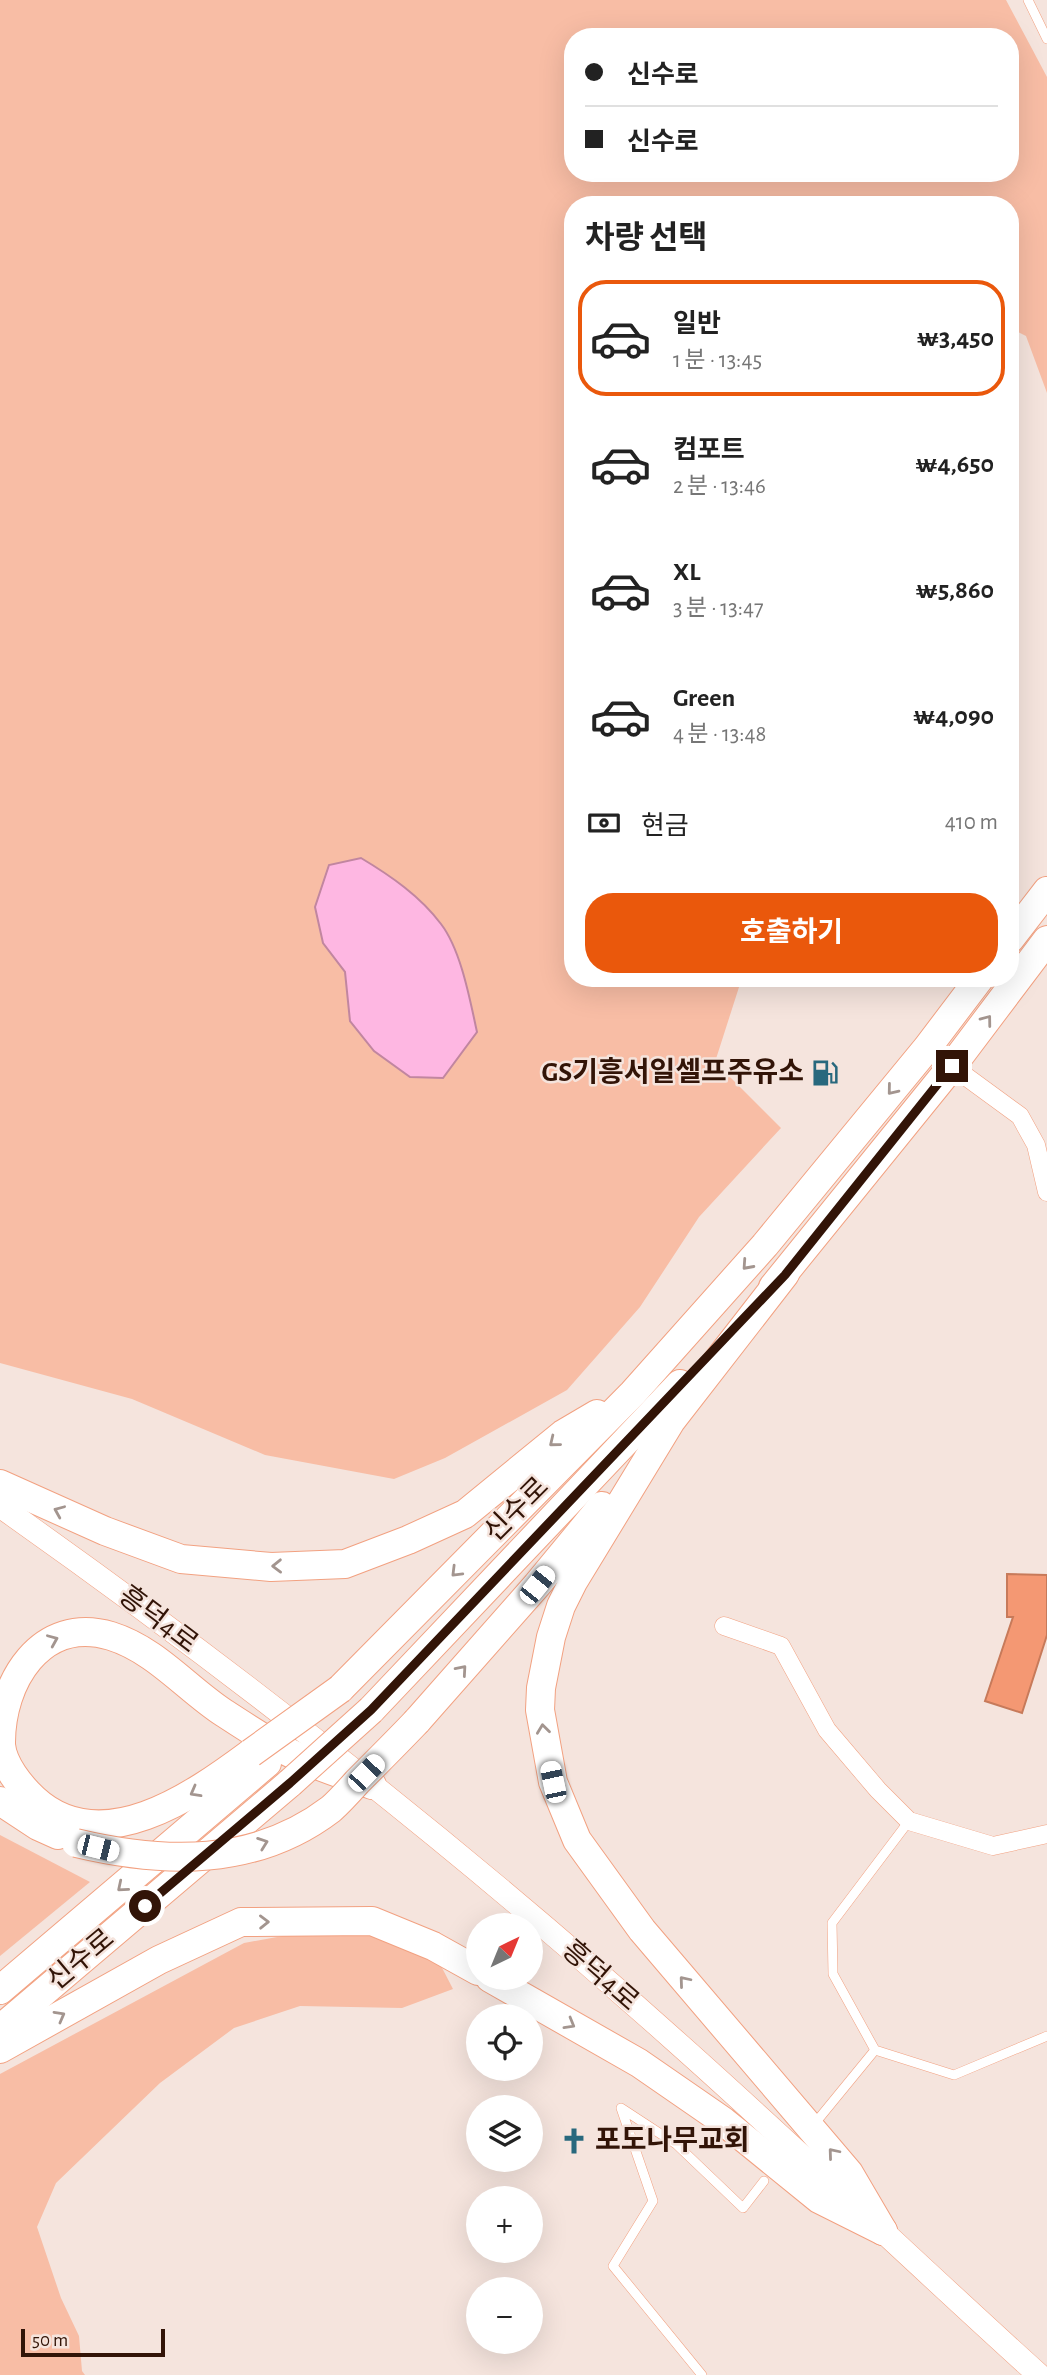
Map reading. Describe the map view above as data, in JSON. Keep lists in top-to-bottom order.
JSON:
{
  "streets": {
    "main road": ["신수로"],
    "street": ["흥덕4로"]
  },
  "places": {
    "fuel station": ["GS기흥서일셀프주유소"],
    "church": ["포도나무교회"]
  },
  "scale_bar": "50 m",
  "north": "top right",
  "page": {
    "banner": ["신수로", "신수로"],
    "heading": "차량 선택",
    "list": [
      {
        "name": "일반",
        "note": "1 분 · 13:45",
        "value": "₩3,450"
      },
      {
        "name": "컴포트",
        "note": "2 분 · 13:46",
        "value": "₩4,650"
      },
      {
        "name": "XL",
        "note": "3 분 · 13:47",
        "value": "₩5,860"
      },
      {
        "name": "Green",
        "note": "4 분 · 13:48",
        "value": "₩4,090"
      }
    ],
    "pay": ["현금", "410 m"],
    "buttons": "호출하기",
    "map_buttons": ["+", "−"],
    "scale": "50 m"
  }
}
